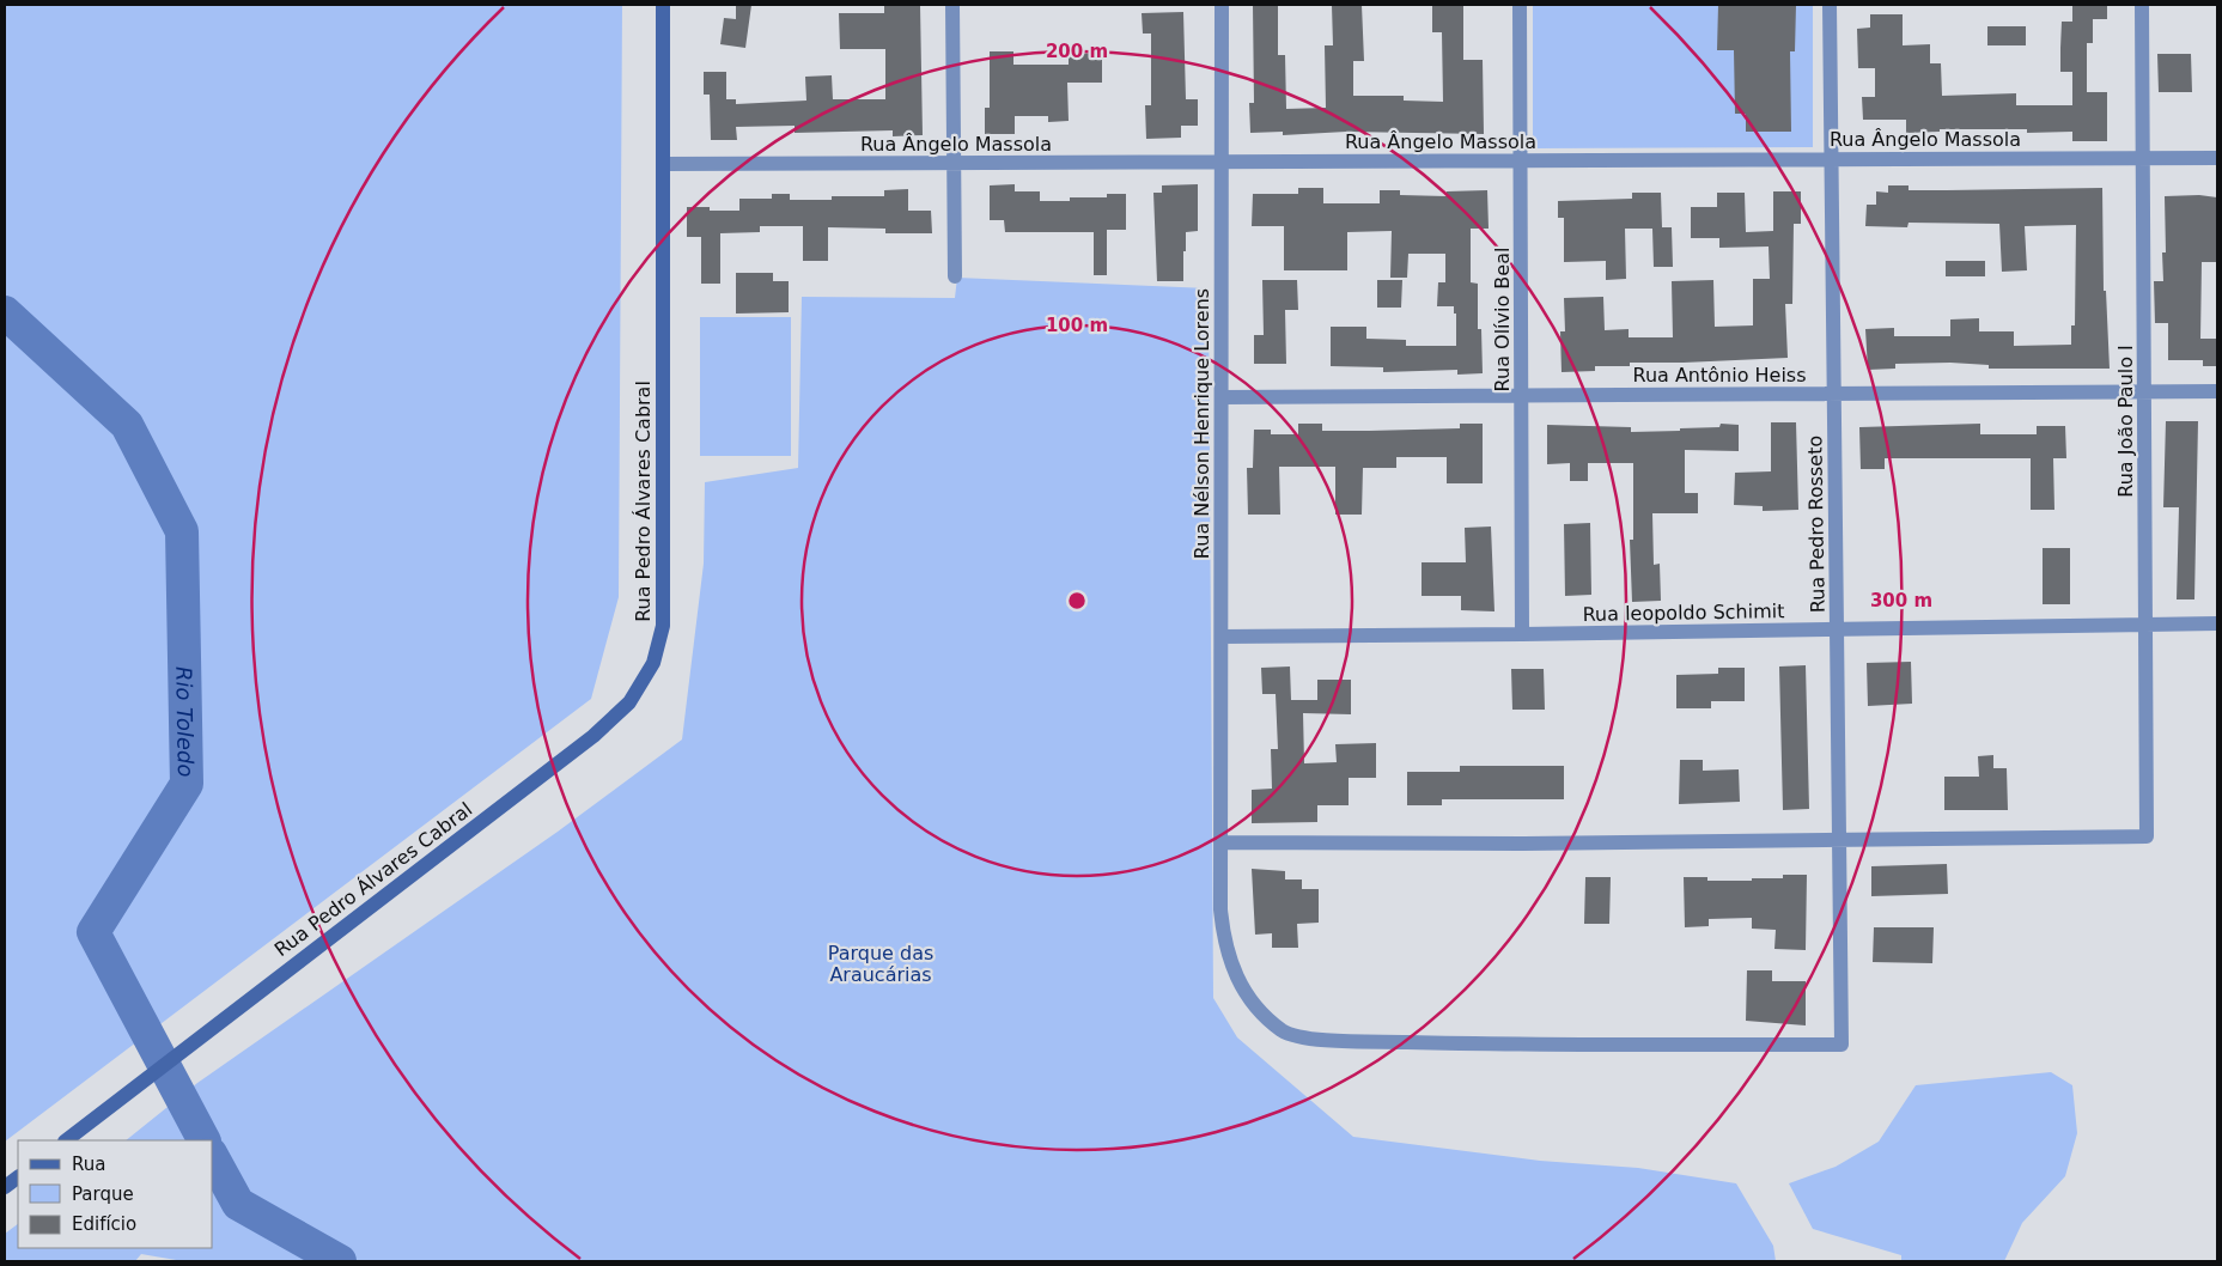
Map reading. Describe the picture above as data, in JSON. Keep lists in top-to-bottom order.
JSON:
{
  "streets": {
    "street": [
      "Rua Ângelo Massola",
      "Rua Olívio Beal",
      "Rua Antônio Heiss",
      "Rua João Paulo I",
      "Rua Nélson Henrique Lorens",
      "Rua Pedro Álvares Cabral",
      "Rua Pedro Rosseto",
      "Rua leopoldo Schimit"
    ]
  },
  "crossings": [
    ["Rua Ângelo Massola", "Rua Olívio Beal"],
    ["Rua Ângelo Massola", "Rua João Paulo I"],
    ["Rua Ângelo Massola", "Rua Nélson Henrique Lorens"],
    ["Rua Ângelo Massola", "Rua Pedro Álvares Cabral"],
    ["Rua Ângelo Massola", "Rua Pedro Rosseto"],
    ["Rua Olívio Beal", "Rua Antônio Heiss"],
    ["Rua Olívio Beal", "Rua leopoldo Schimit"],
    ["Rua Antônio Heiss", "Rua João Paulo I"],
    ["Rua Antônio Heiss", "Rua Nélson Henrique Lorens"],
    ["Rua Antônio Heiss", "Rua Pedro Rosseto"],
    ["Rua João Paulo I", "Rua Pedro Rosseto"],
    ["Rua João Paulo I", "Rua leopoldo Schimit"],
    ["Rua Nélson Henrique Lorens", "Rua Pedro Rosseto"],
    ["Rua Nélson Henrique Lorens", "Rua leopoldo Schimit"],
    ["Rua Pedro Rosseto", "Rua leopoldo Schimit"]
  ],
  "water": ["Rio Toledo"],
  "parks": ["Parque das Araucárias"],
  "legend": ["Rua", "Parque", "Edifício"],
  "rings": ["200 m", "100 m", "300 m"]
}
